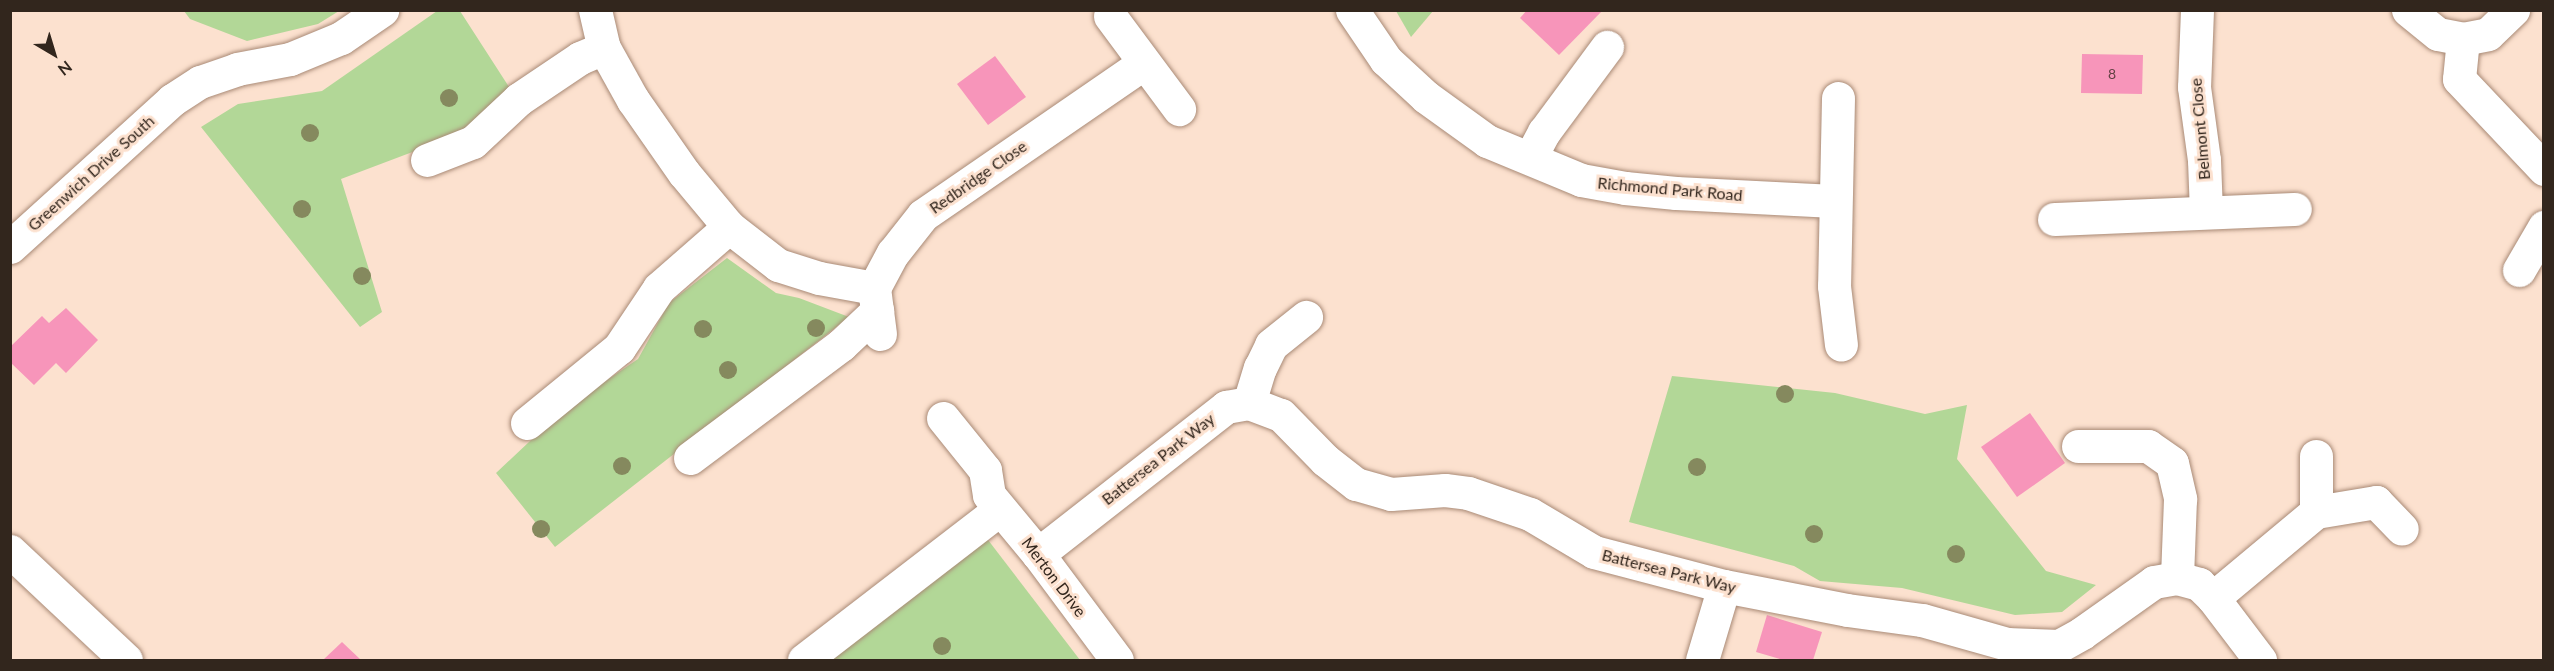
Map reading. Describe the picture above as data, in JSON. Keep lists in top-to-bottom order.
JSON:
{
  "streets": {
    "street": [
      "Belmont Close",
      "Greenwich Drive South",
      "Redbridge Close",
      "Richmond Park Road",
      "Battersea Park Way",
      "Merton Drive"
    ]
  },
  "crossings": [
    ["Battersea Park Way", "Merton Drive"]
  ],
  "house_numbers": ["8"],
  "north": "bottom right"
}
